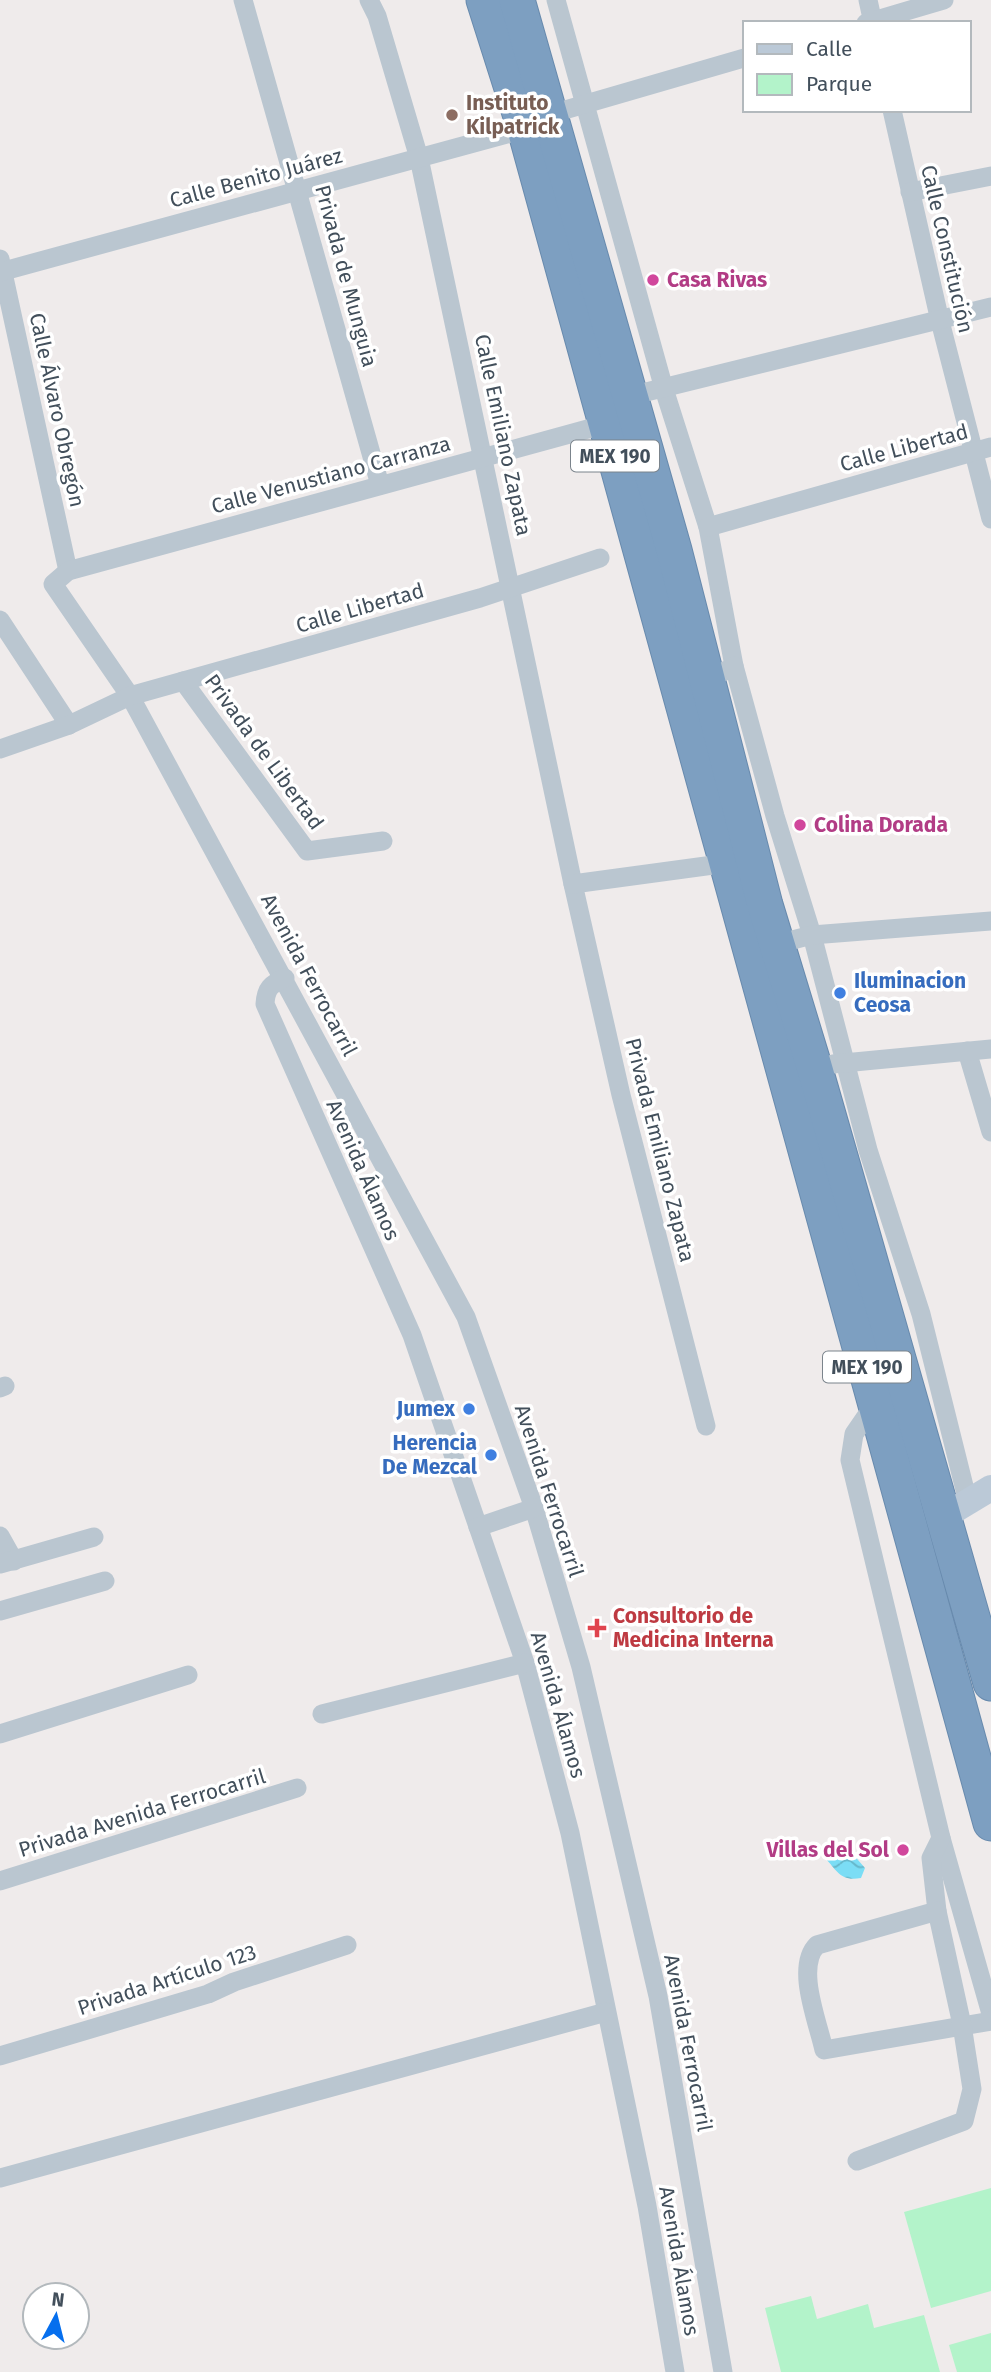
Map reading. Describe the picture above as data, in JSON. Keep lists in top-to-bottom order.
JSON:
{
  "streets": {
    "highway": ["MEX 190"],
    "street": [
      "Calle Benito Juárez",
      "Calle Constitución",
      "Privada de Munguia",
      "Calle Álvaro Obregón",
      "Calle Emiliano Zapata",
      "Calle Libertad",
      "Calle Venustiano Carranza",
      "Privada de Libertad",
      "Avenida Ferrocarril",
      "Privada Emiliano Zapata",
      "Avenida Álamos",
      "Privada Avenida Ferrocarril",
      "Privada Artículo 123"
    ]
  },
  "crossings": [
    ["Calle Benito Juárez", "Privada de Munguia"],
    ["Calle Benito Juárez", "Calle Álvaro Obregón"],
    ["Calle Benito Juárez", "Calle Emiliano Zapata"],
    ["Calle Benito Juárez", "MEX 190"],
    ["Calle Constitución", "Calle Libertad"],
    ["Privada de Munguia", "Calle Venustiano Carranza"],
    ["Calle Álvaro Obregón", "Calle Venustiano Carranza"],
    ["Calle Álvaro Obregón", "Avenida Ferrocarril"],
    ["Calle Emiliano Zapata", "Calle Libertad"],
    ["Calle Emiliano Zapata", "Calle Venustiano Carranza"],
    ["Calle Emiliano Zapata", "Privada Emiliano Zapata"],
    ["Calle Libertad", "Privada de Libertad"],
    ["Calle Libertad", "Avenida Ferrocarril"],
    ["MEX 190", "Calle Venustiano Carranza"],
    ["Calle Venustiano Carranza", "Avenida Ferrocarril"],
    ["Avenida Ferrocarril", "Avenida Álamos"]
  ],
  "places": {
    "other": [
      "Instituto Kilpatrick",
      "Casa Rivas",
      "Colina Dorada",
      "Iluminacion Ceosa",
      "Jumex",
      "Herencia De Mezcal",
      "Villas del Sol"
    ],
    "health": ["Consultorio de Medicina Interna"]
  },
  "legend": ["Calle", "Parque"],
  "north": "top"
}
